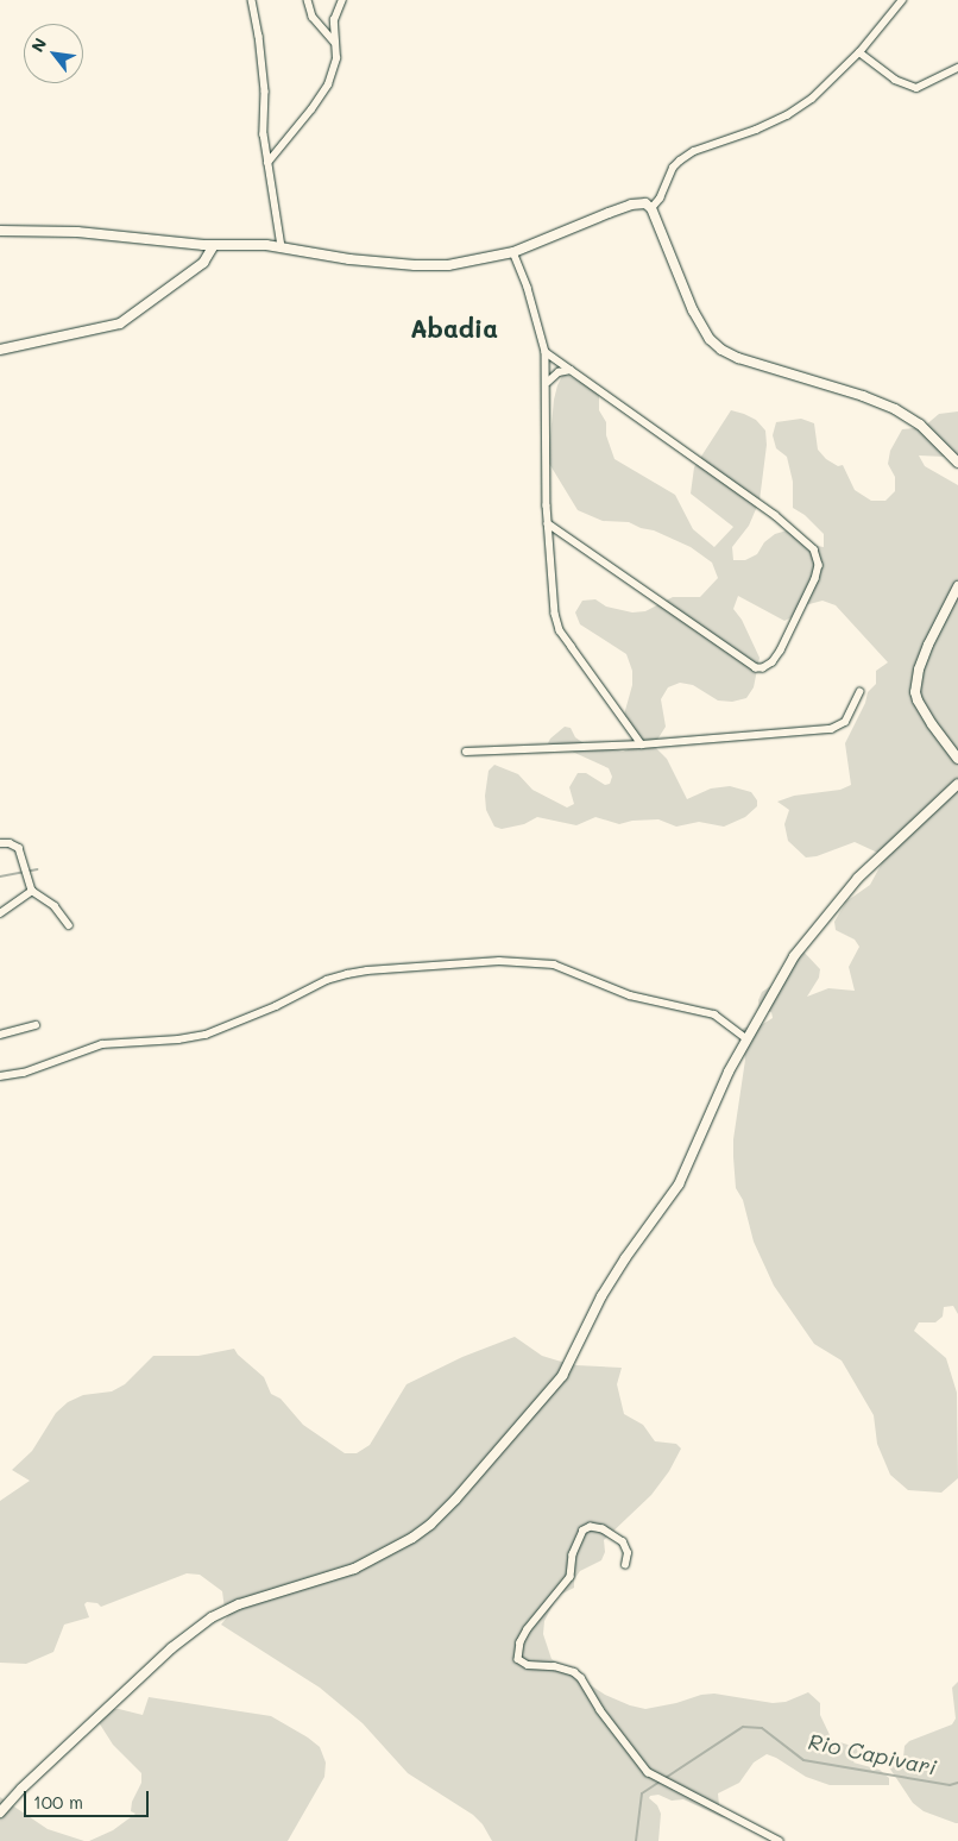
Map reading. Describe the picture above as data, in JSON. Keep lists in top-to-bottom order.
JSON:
{
  "districts": ["Abadia"],
  "water": ["Rio Capivari"],
  "scale_bar": "100 m",
  "north": "top left"
}
